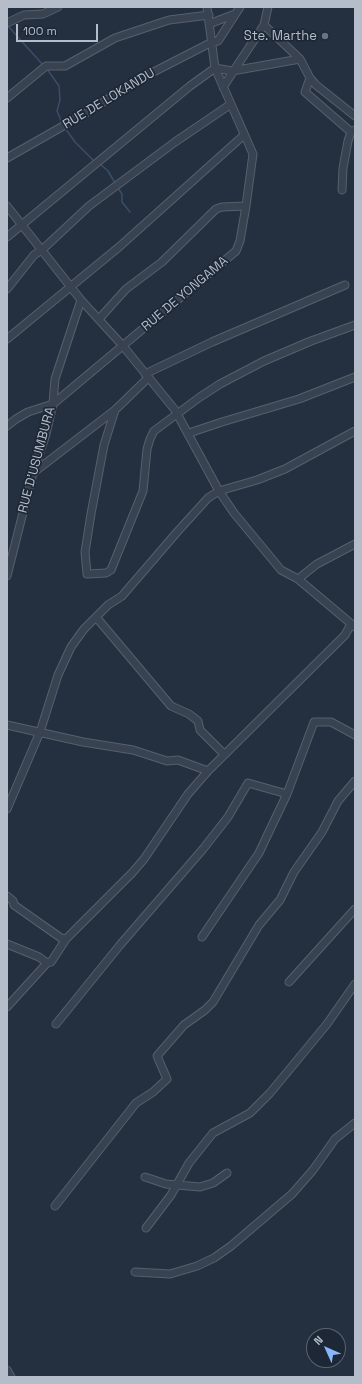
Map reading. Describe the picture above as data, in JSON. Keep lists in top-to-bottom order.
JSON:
{
  "streets": {
    "street": ["RUE DE LOKANDU", "RUE DE YONGAMA", "RUE D'USUMBURA"]
  },
  "crossings": [
    ["RUE DE LOKANDU", "RUE DE YONGAMA"],
    ["RUE DE YONGAMA", "RUE D'USUMBURA"]
  ],
  "places": ["Ste. Marthe"],
  "scale_bar": "100 m",
  "north": "top left"
}
